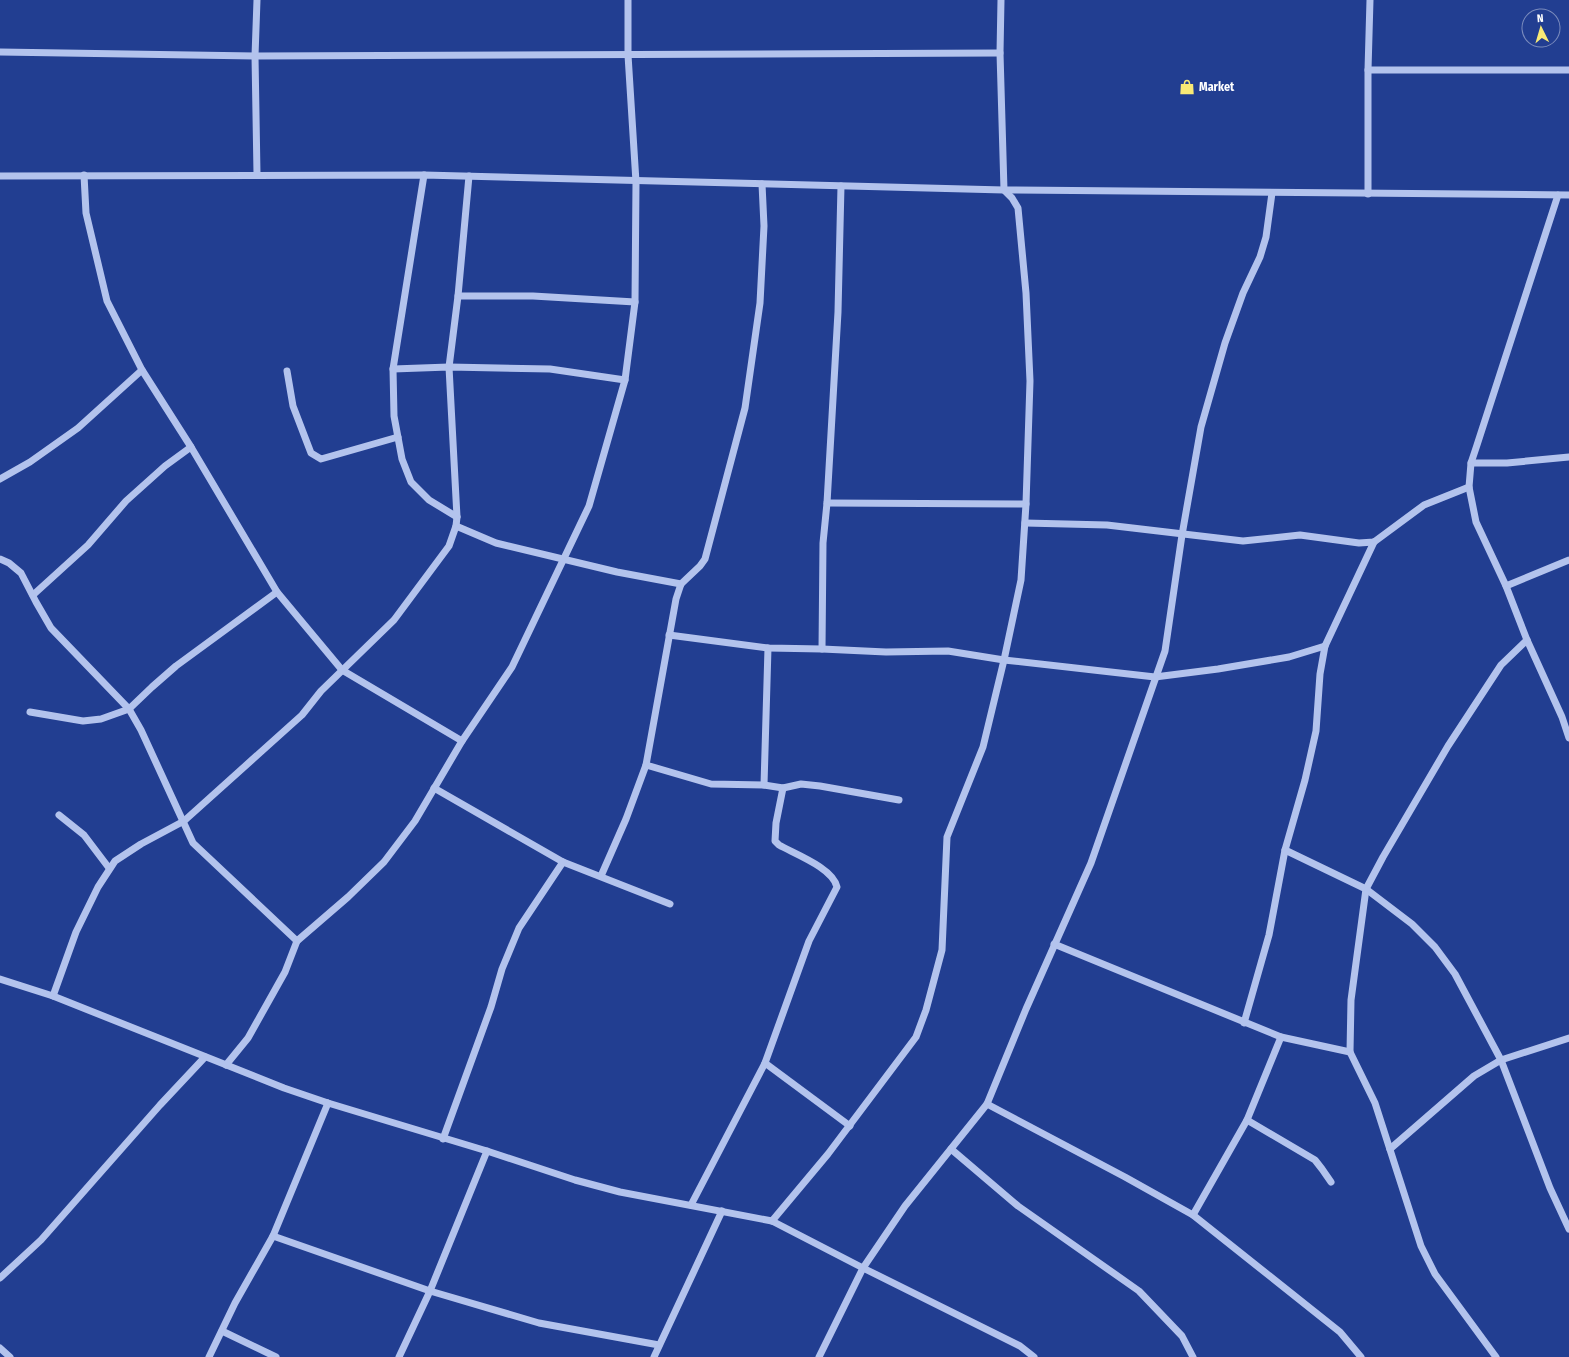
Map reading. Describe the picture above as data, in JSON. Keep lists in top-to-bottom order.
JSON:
{
  "places": {
    "shop": ["Market"]
  },
  "north": "top"
}
